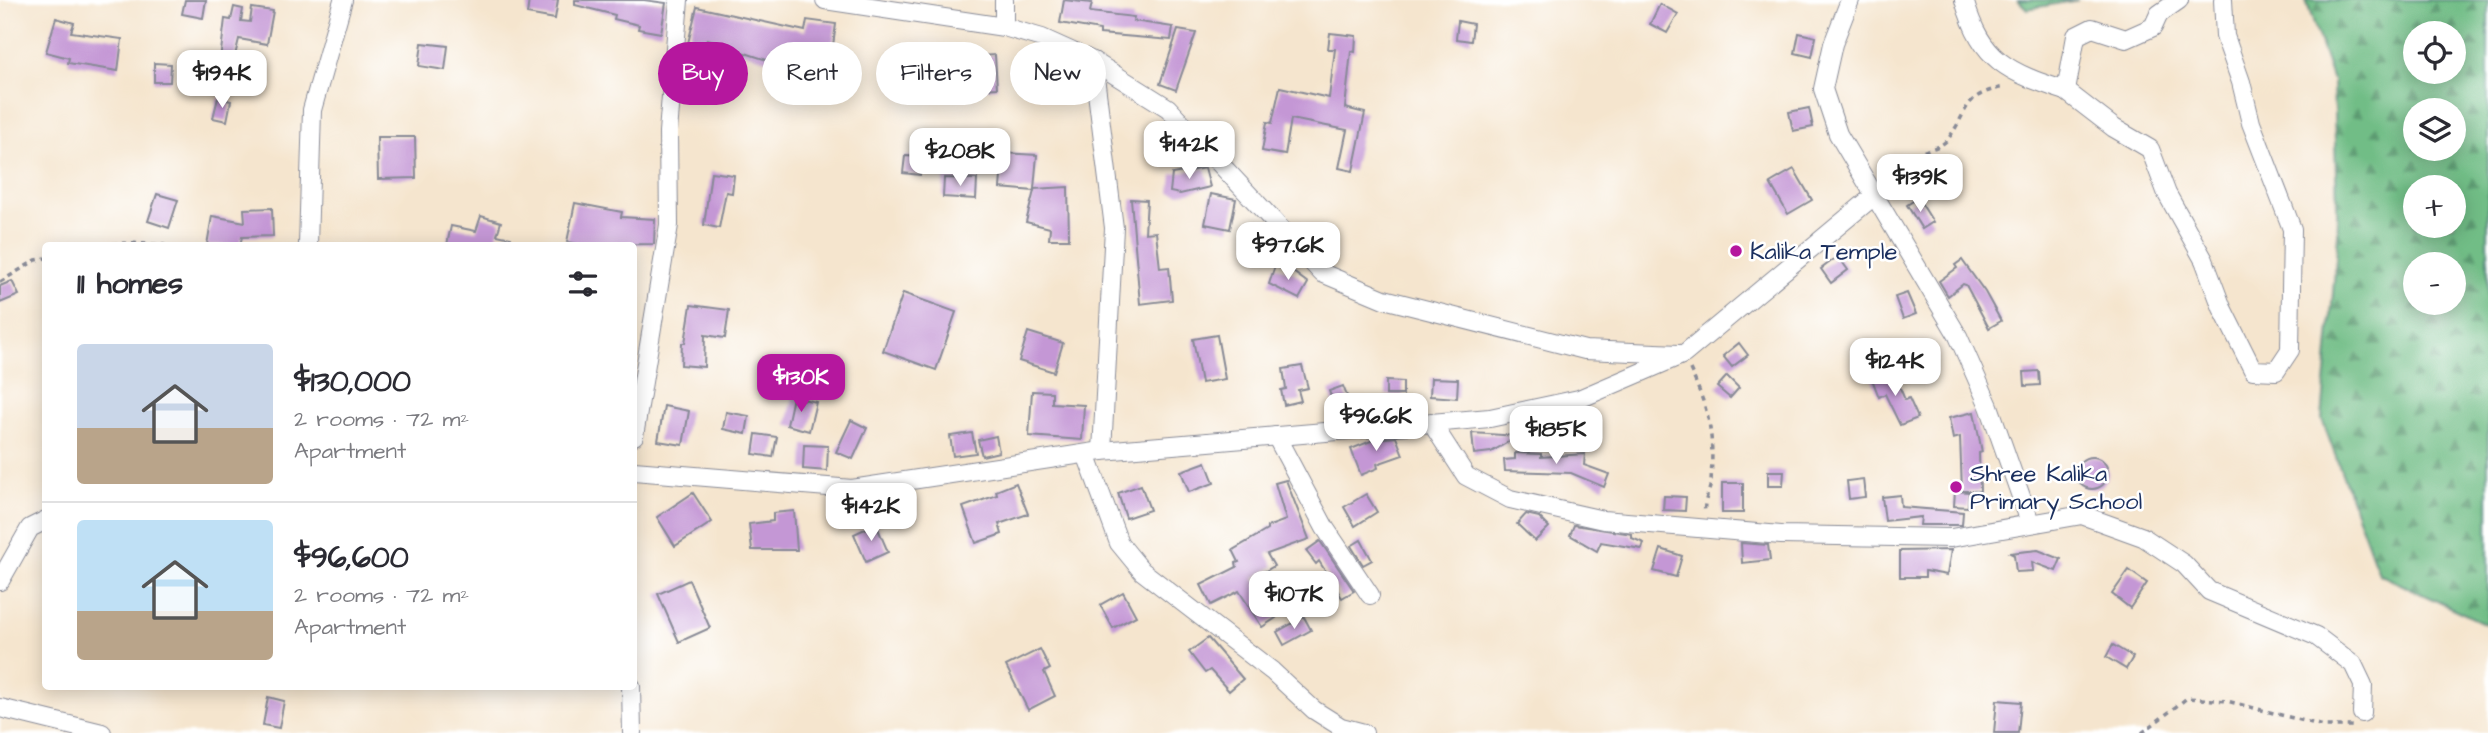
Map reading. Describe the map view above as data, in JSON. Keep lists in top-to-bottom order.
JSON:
{
  "places": ["Kalika Temple", "Shree Kalika Primary School"],
  "page": {
    "map_buttons": ["+", "−"],
    "chip": [
      "Buy",
      "Rent",
      "Filters",
      "New"
    ],
    "price": [
      "$194K",
      "$142K",
      "$208K",
      "$139K",
      "$97.6K",
      "$124K",
      "$130K",
      "$96.6K",
      "$185K",
      "$142K",
      "$107K"
    ],
    "heading": "11 homes",
    "list": [
      {
        "name": "$130,000",
        "note": "2 rooms · 72 m² · Apartment"
      },
      {
        "name": "$96,600",
        "note": "2 rooms · 72 m² · Apartment"
      }
    ]
  }
}
